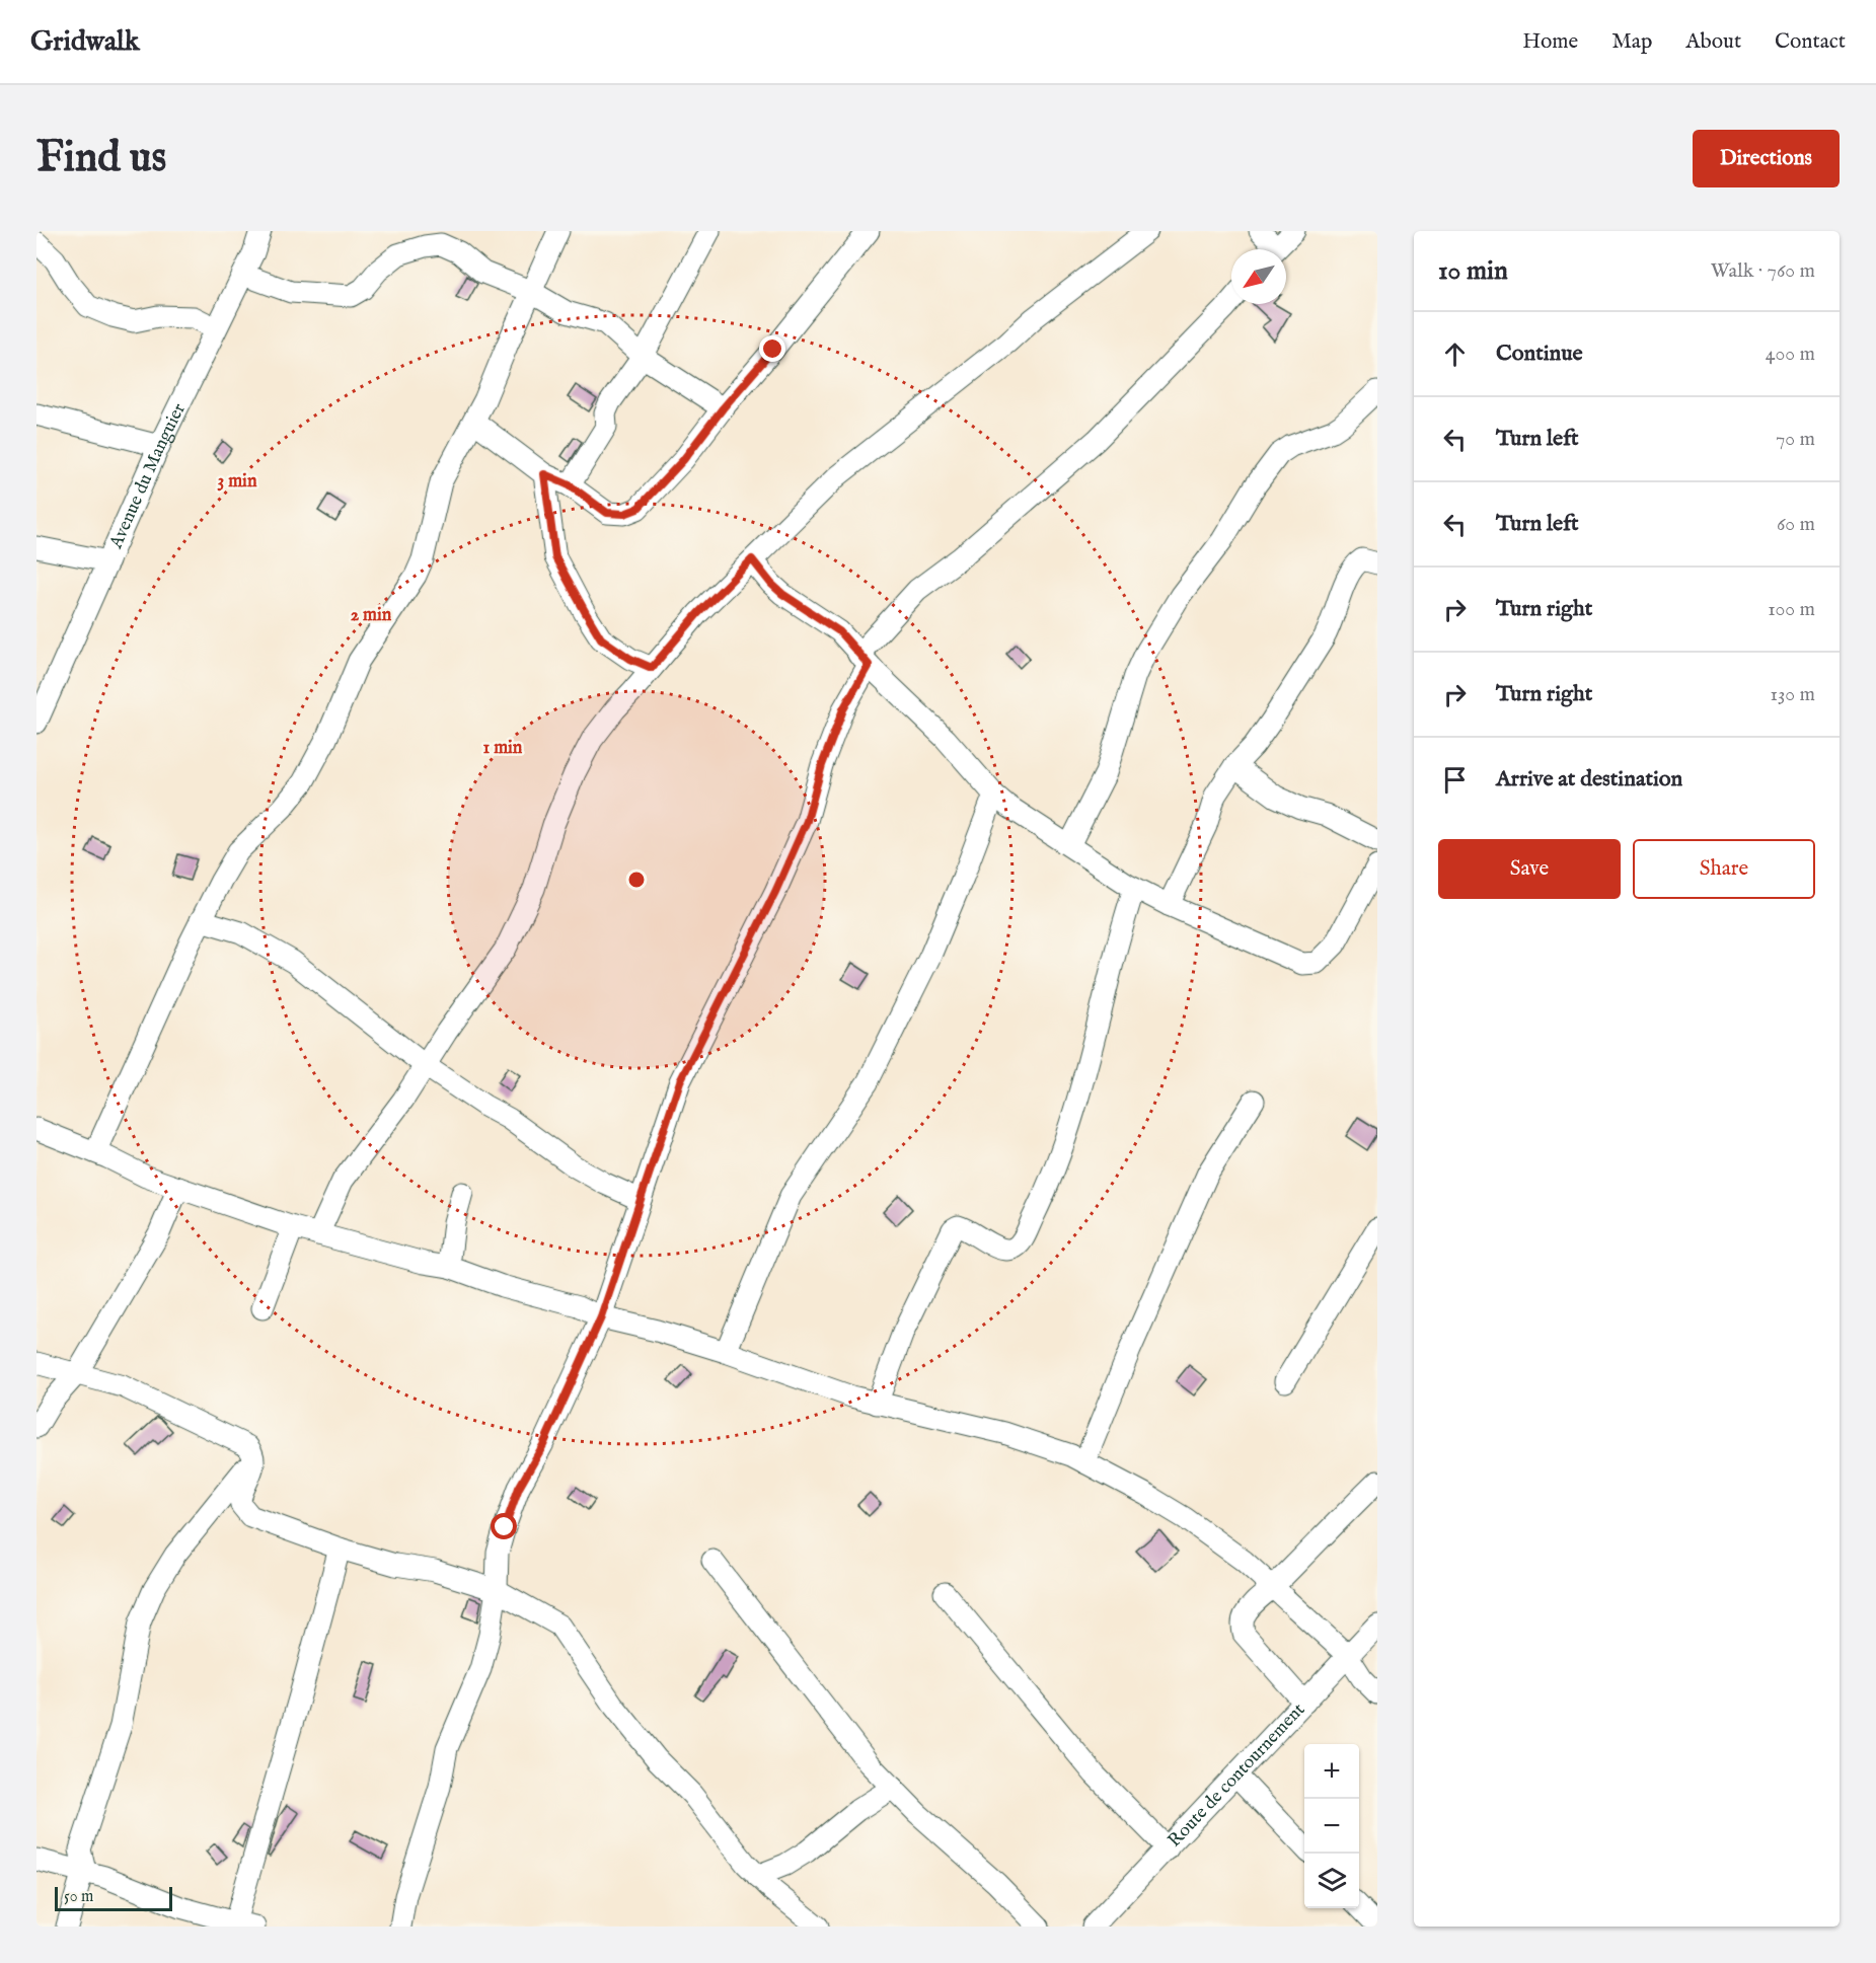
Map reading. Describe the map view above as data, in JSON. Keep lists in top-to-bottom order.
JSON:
{
  "streets": {
    "street": ["Avenue du Manguier", "Route de contournement"]
  },
  "scale_bar": "50 m",
  "north": "bottom left",
  "page": {
    "header": "Gridwalk",
    "nav": [
      "Home",
      "Map",
      "About",
      "Contact"
    ],
    "buttons": [
      "Directions",
      ["Save", "Share"]
    ],
    "title": "Find us",
    "heading": ["10 min", "Walk · 760 m"],
    "list": [
      ["Continue", "400 m"],
      ["Turn left", "70 m"],
      ["Turn left", "60 m"],
      ["Turn right", "100 m"],
      ["Turn right", "130 m"],
      "Arrive at destination"
    ],
    "map_buttons": ["+", "−"],
    "scale": "50 m"
  },
  "rings": ["3 min", "2 min", "1 min"]
}
